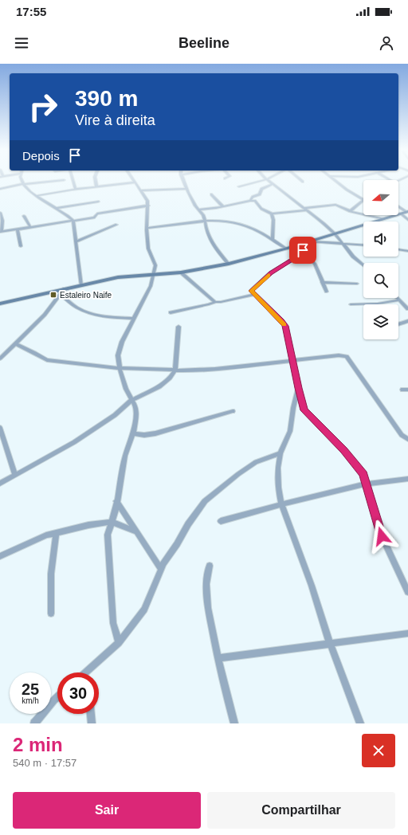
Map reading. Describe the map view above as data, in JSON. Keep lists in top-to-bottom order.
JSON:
{
  "places": {
    "transit": ["Estaleiro Naife"]
  },
  "north": "left",
  "page": {
    "status": "17:55",
    "header": "Beeline",
    "turn": ["390 m", "Vire à direita"],
    "then": "Depois",
    "speed": "25 km/h",
    "limit": "30",
    "heading": ["2 min", "540 m · 17:57"],
    "buttons": ["Sair", "Compartilhar"]
  }
}
